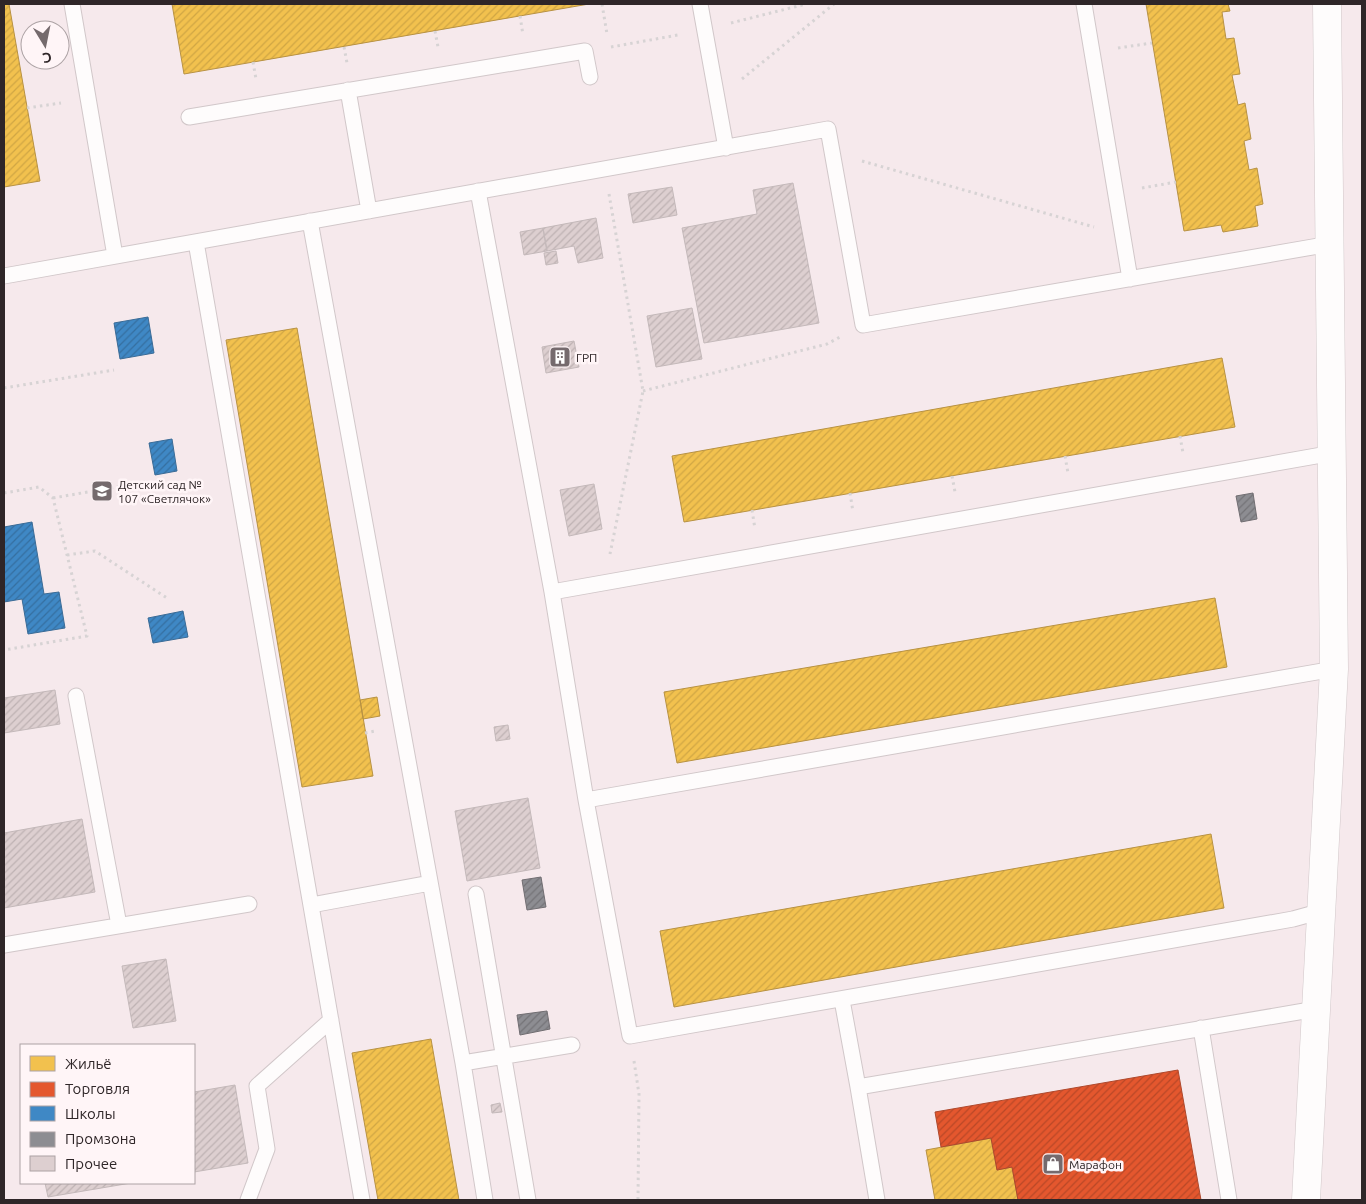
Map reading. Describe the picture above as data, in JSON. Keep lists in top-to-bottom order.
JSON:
{
  "places": {
    "building": ["ГРП"],
    "school or university": ["Детский сад № 107 «Светлячок»"],
    "shop": ["Марафон"]
  },
  "legend": [
    "Жильё",
    "Торговля",
    "Школы",
    "Промзона",
    "Прочее"
  ],
  "north": "bottom"
}
